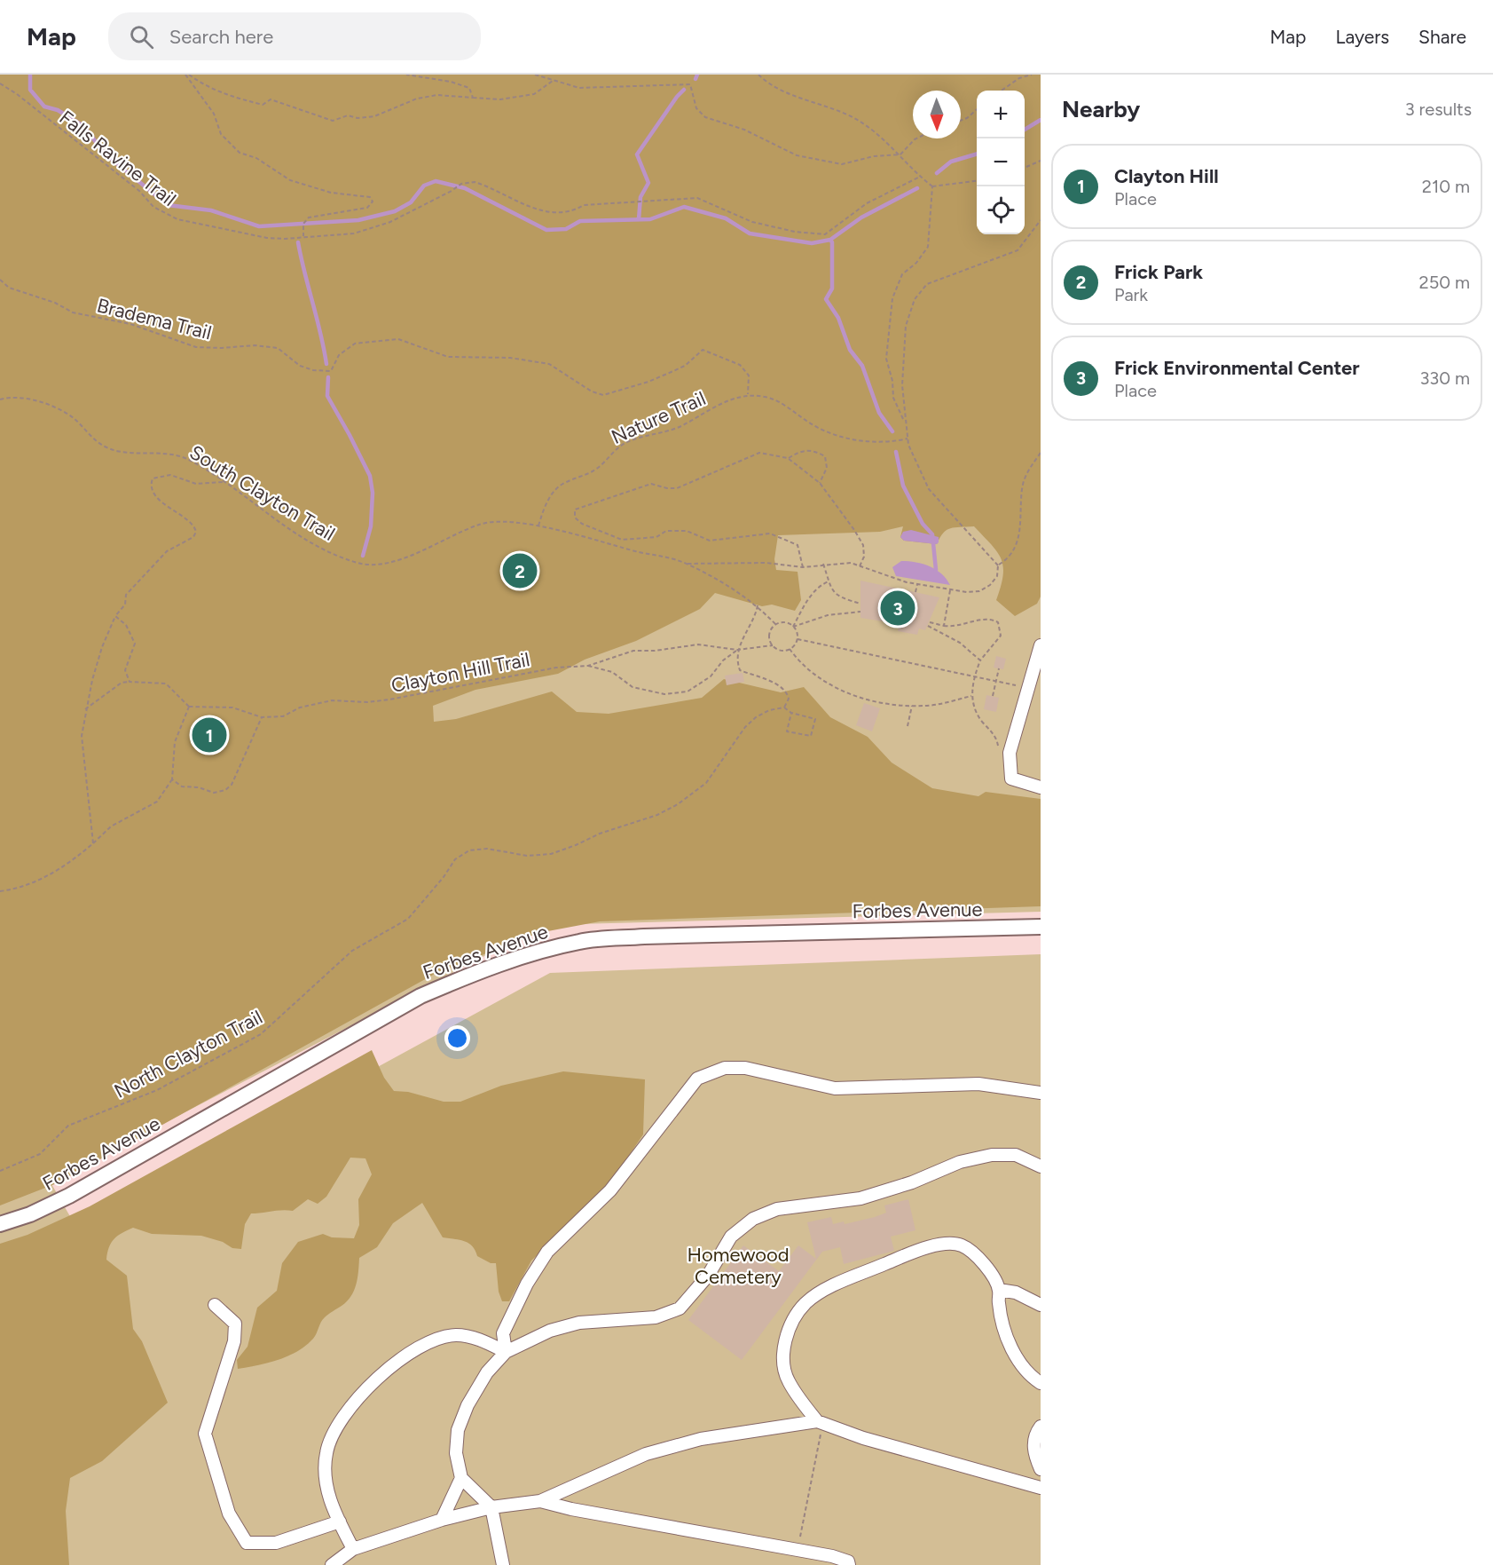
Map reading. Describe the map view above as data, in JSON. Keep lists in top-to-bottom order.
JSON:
{
  "streets": {
    "main road": ["Forbes Avenue"],
    "path": [
      "Falls Ravine Trail",
      "Bradema Trail",
      "Nature Trail",
      "South Clayton Trail",
      "Clayton Hill Trail",
      "North Clayton Trail"
    ]
  },
  "crossings": [
    ["Bradema Trail", "Nature Trail"],
    ["Nature Trail", "South Clayton Trail"],
    ["South Clayton Trail", "Clayton Hill Trail"]
  ],
  "parks": ["Homewood Cemetery"],
  "north": "bottom",
  "page": {
    "header": "Map",
    "search": "Search here",
    "nav": ["Map", "Layers", "Share"],
    "heading": ["Nearby", "3 results"],
    "map_buttons": ["+", "−"],
    "list": [
      {
        "mark": "1",
        "name": "Clayton Hill",
        "note": "Place",
        "value": "210 m"
      },
      {
        "mark": "2",
        "name": "Frick Park",
        "note": "Park",
        "value": "250 m"
      },
      {
        "mark": "3",
        "name": "Frick Environmental Center",
        "note": "Place",
        "value": "330 m"
      }
    ],
    "pins": ["2", "3", "1"]
  }
}
